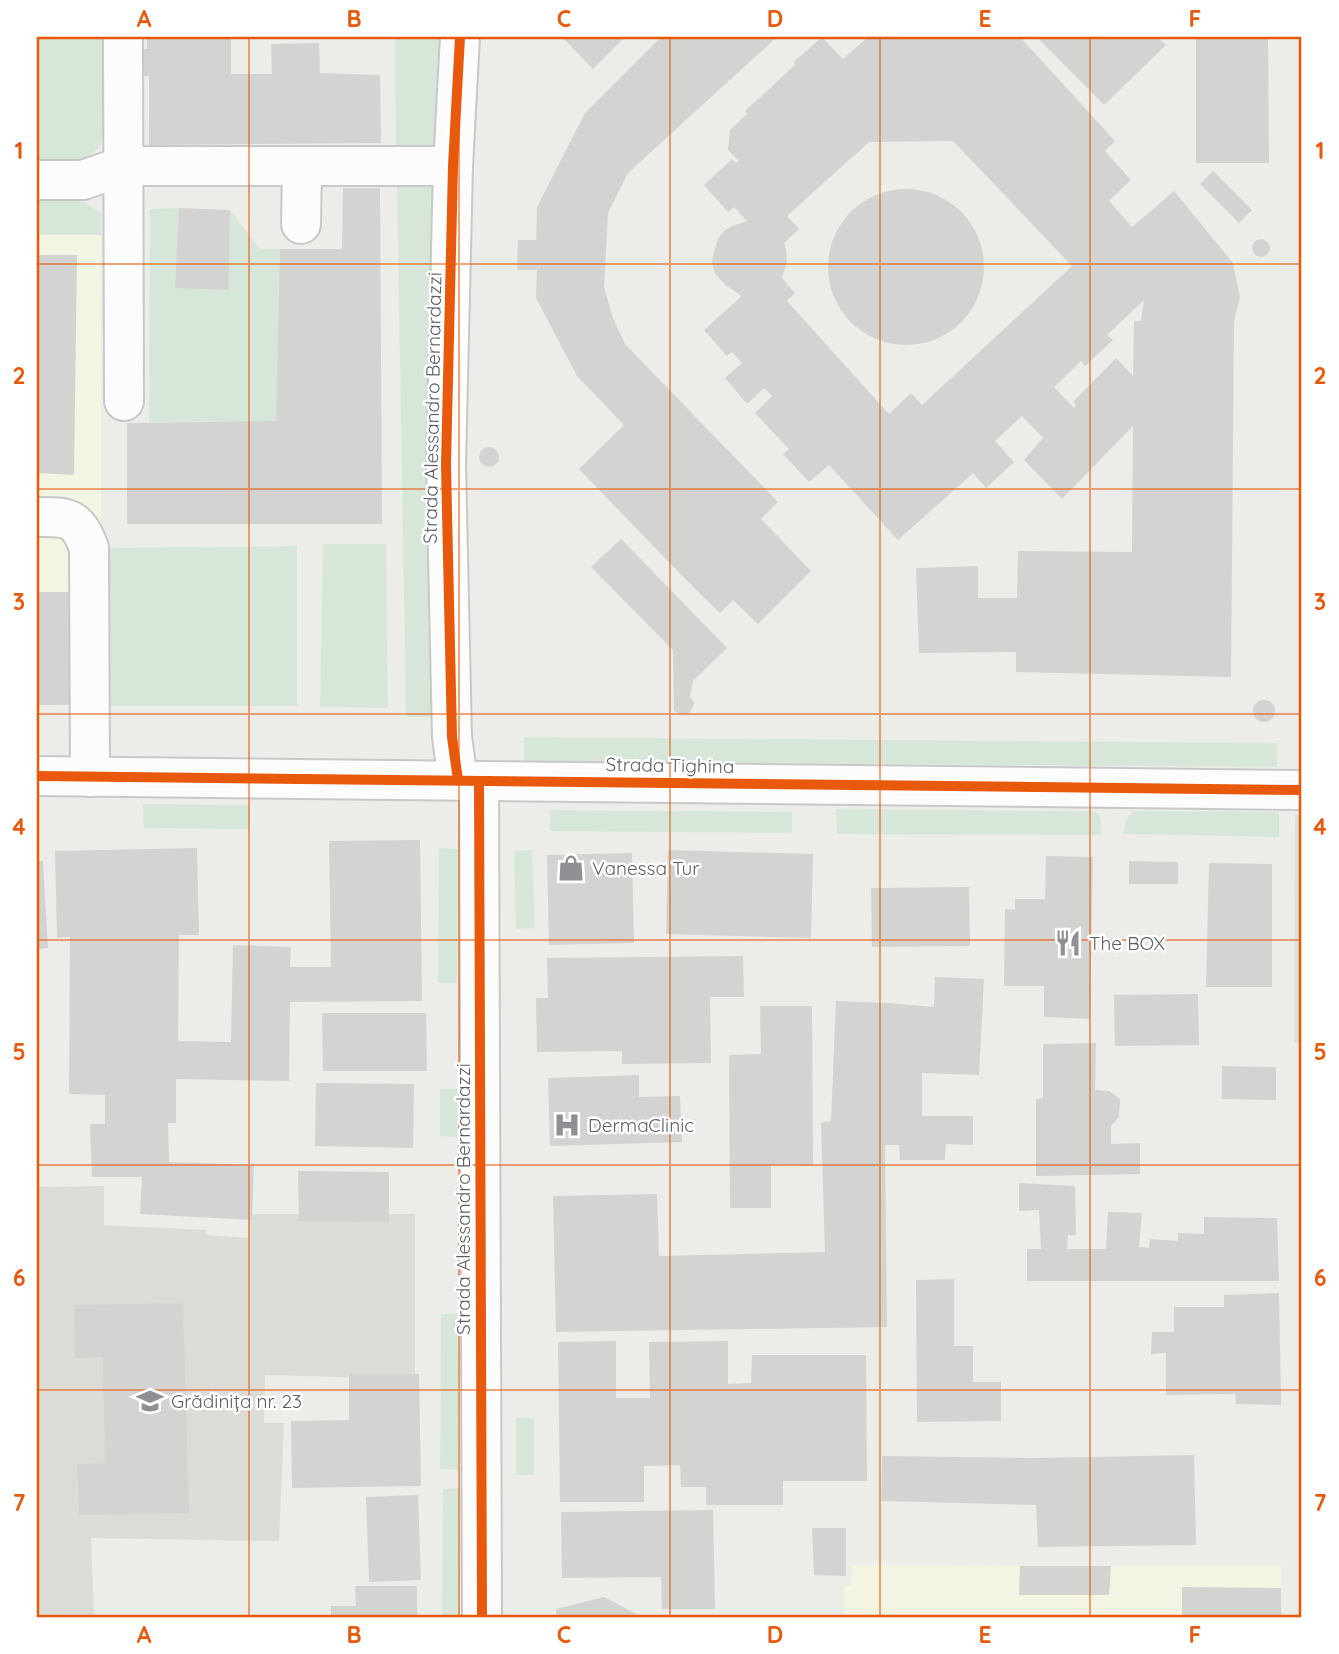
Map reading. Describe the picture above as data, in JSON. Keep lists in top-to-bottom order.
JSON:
{
  "streets": {
    "street": ["Strada Alessandro Bernardazzi", "Strada Tighina"]
  },
  "crossings": [
    ["Strada Alessandro Bernardazzi", "Strada Tighina"]
  ],
  "places": {
    "shop": ["Vanessa Tur"],
    "restaurant": ["The BOX"],
    "hospital": ["DermaClinic"],
    "school or university": ["Grădinița nr. 23"]
  },
  "grid": {
    "columns": [
      "A",
      "B",
      "C",
      "D",
      "E",
      "F"
    ],
    "rows": [
      "1",
      "2",
      "3",
      "4",
      "5",
      "6",
      "7"
    ]
  }
}
